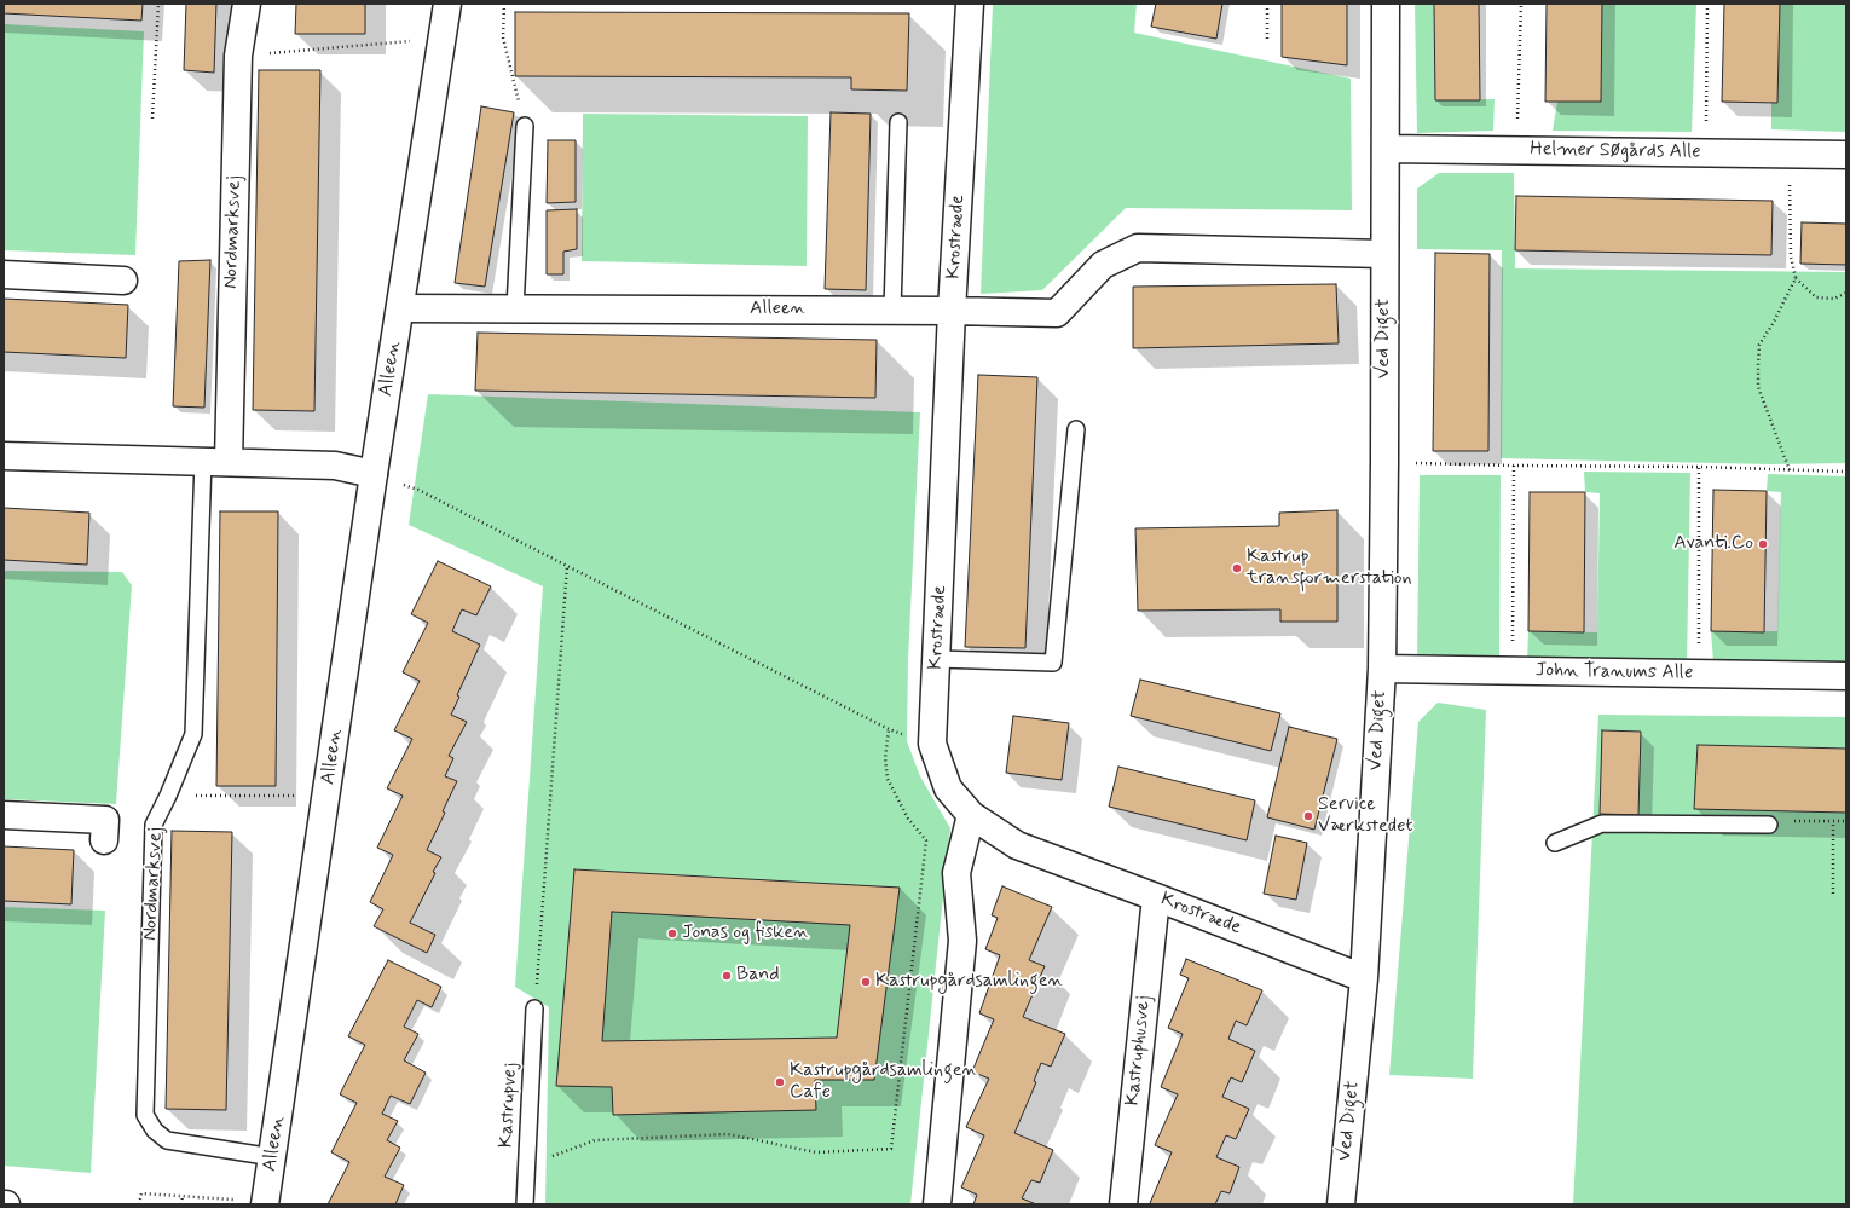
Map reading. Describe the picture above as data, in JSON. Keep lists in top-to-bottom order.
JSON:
{
  "streets": {
    "street": [
      "Helmer Søgårds Alle",
      "Nordmarksvej",
      "Krostræde",
      "Alleen",
      "Ved Diget",
      "John Tranums Alle",
      "Kastruphusvej"
    ],
    "lane": ["Kastrupvej"]
  },
  "crossings": [
    ["Helmer Søgårds Alle", "Ved Diget"],
    ["Nordmarksvej", "Alleen"],
    ["Krostræde", "Alleen"],
    ["Krostræde", "Ved Diget"],
    ["Krostræde", "Kastruphusvej"],
    ["Ved Diget", "John Tranums Alle"]
  ],
  "places": [
    "Avanti.Co",
    "Kastrup transformerstation",
    "Service Værkstedet",
    "Jonas og fisken",
    "Band",
    "Kastrupgårdsamlingen",
    "Kastrupgårdsamlingen Cafe"
  ]
}
